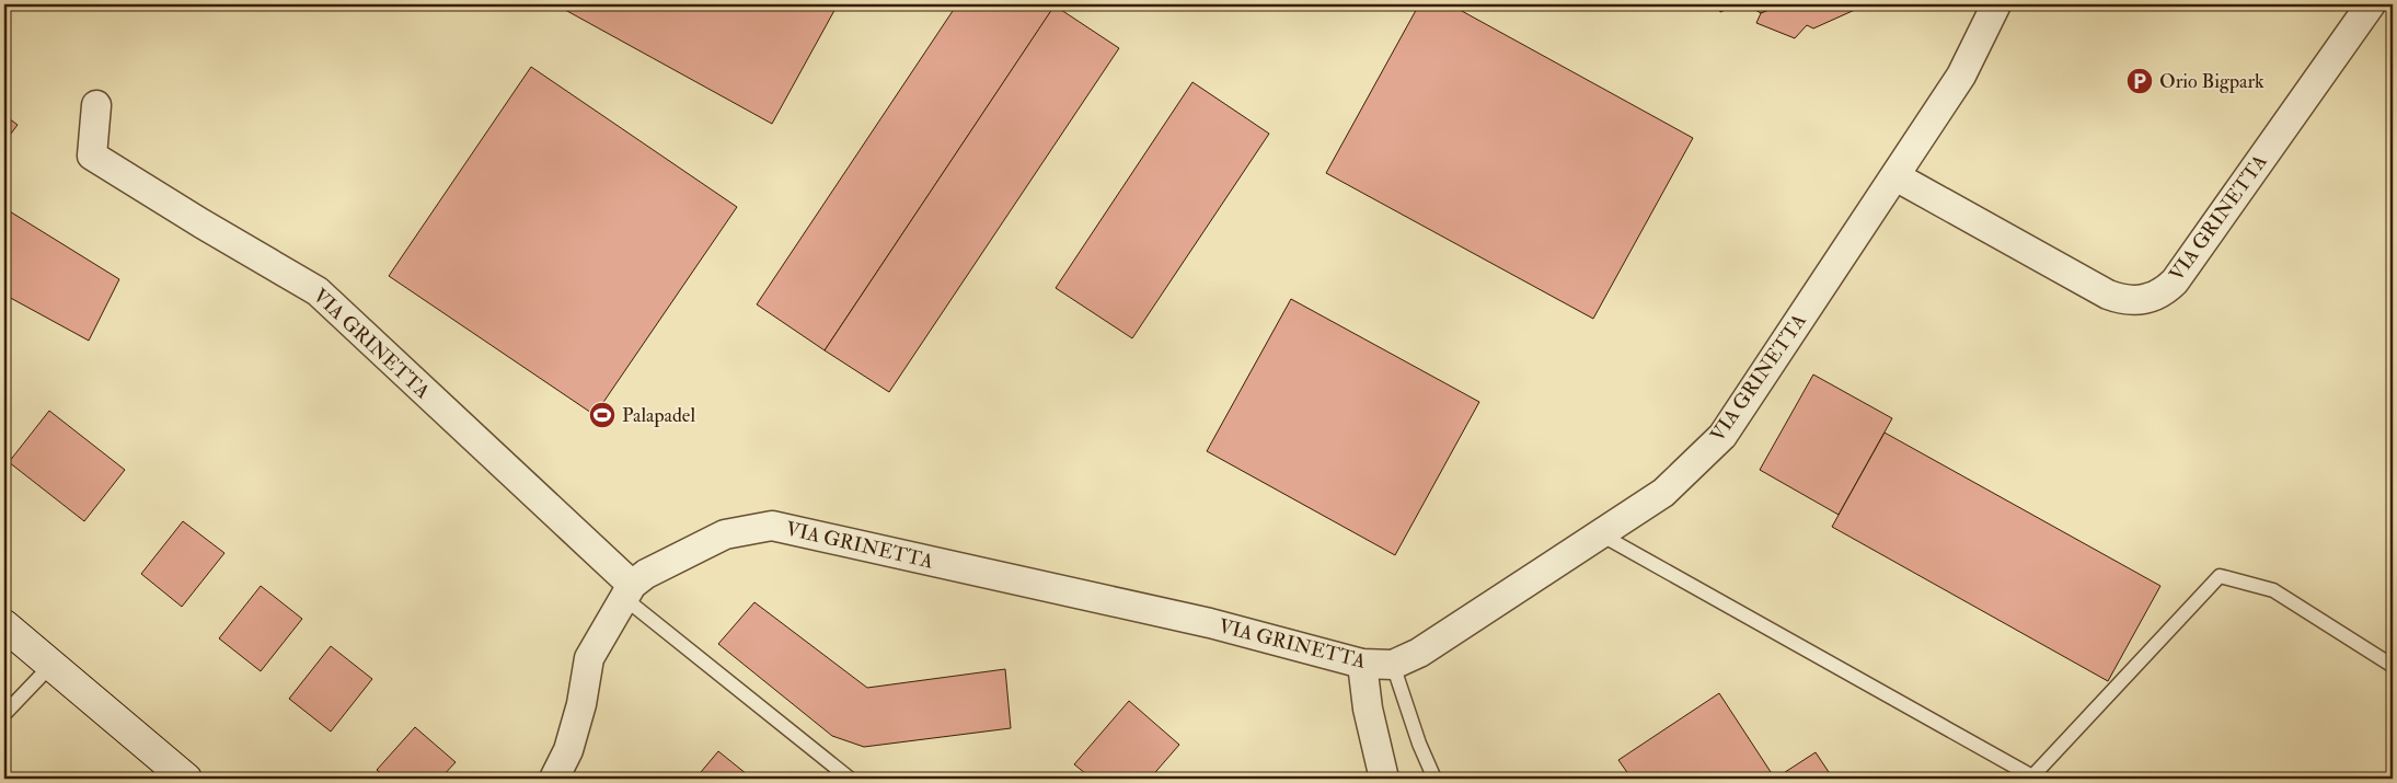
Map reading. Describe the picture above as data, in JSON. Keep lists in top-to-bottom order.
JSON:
{
  "streets": {
    "street": ["VIA GRINETTA"]
  },
  "places": {
    "parking": ["Orio Bigpark"],
    "sports": ["Palapadel"]
  }
}
